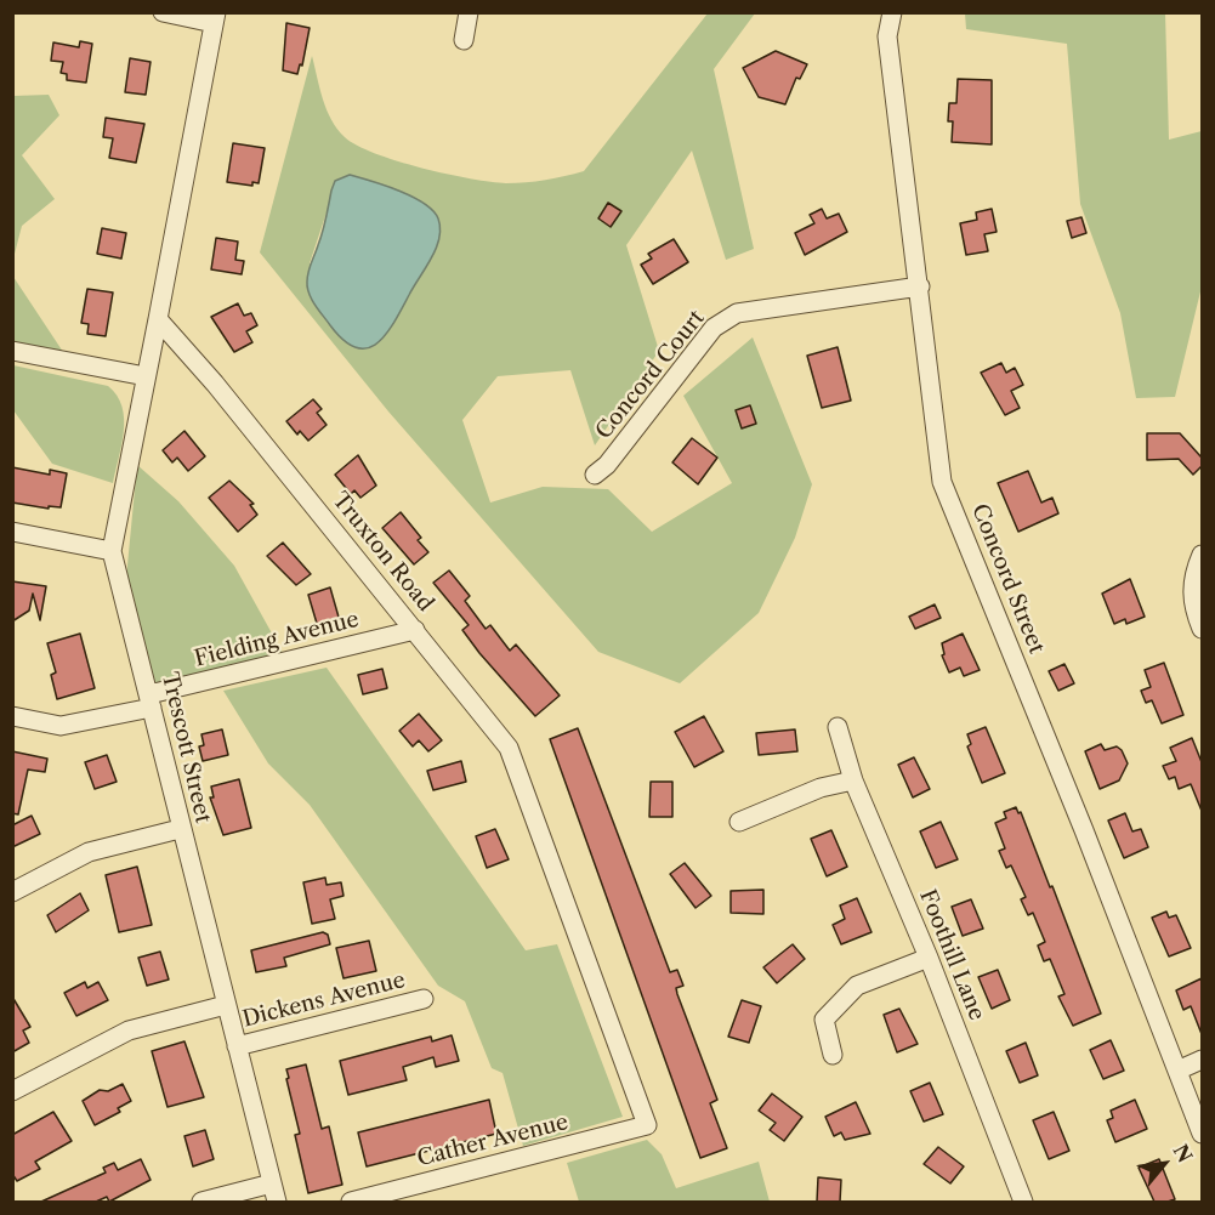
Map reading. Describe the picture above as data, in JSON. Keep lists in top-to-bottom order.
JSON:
{
  "streets": {
    "street": [
      "Concord Court",
      "Truxton Road",
      "Concord Street",
      "Fielding Avenue",
      "Trescott Street",
      "Foothill Lane",
      "Dickens Avenue",
      "Cather Avenue"
    ]
  },
  "crossings": [
    ["Concord Court", "Concord Street"],
    ["Truxton Road", "Fielding Avenue"],
    ["Truxton Road", "Trescott Street"],
    ["Truxton Road", "Cather Avenue"],
    ["Fielding Avenue", "Trescott Street"],
    ["Trescott Street", "Dickens Avenue"]
  ],
  "north": "top right"
}
